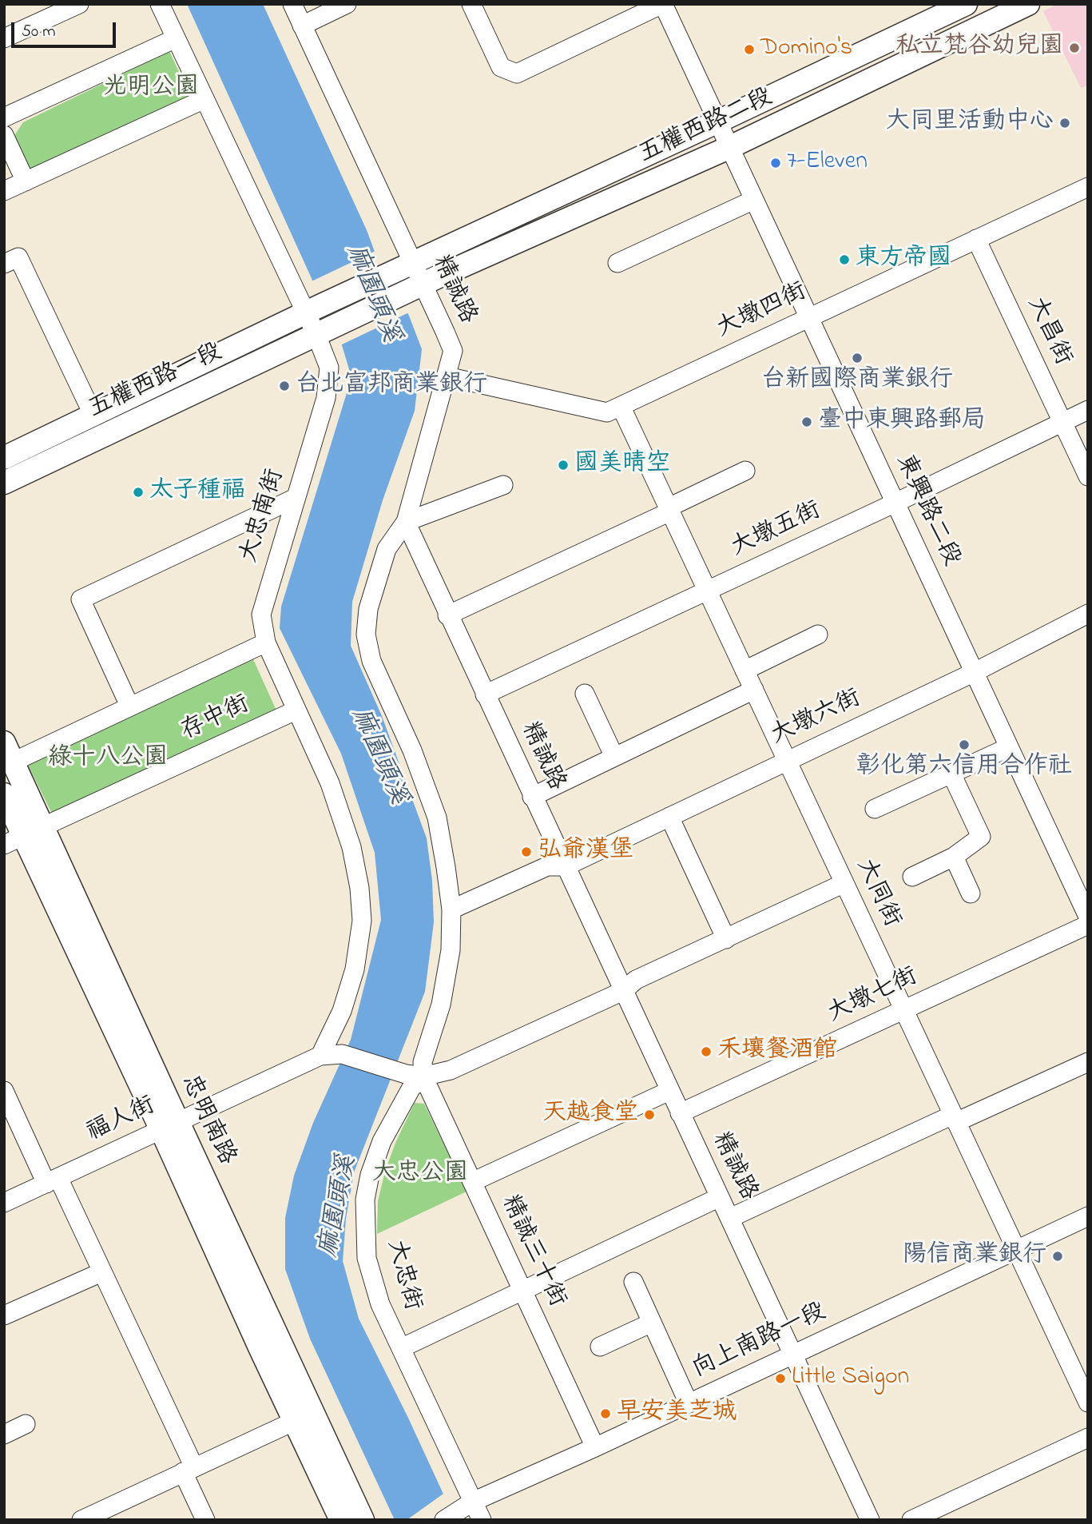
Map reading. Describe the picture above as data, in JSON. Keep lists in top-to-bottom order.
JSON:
{
  "streets": {
    "main road": ["五權西路二段", "五權西路一段", "忠明南路"],
    "street": [
      "精誠路",
      "大墩四街",
      "大昌街",
      "東興路二段",
      "大忠南街",
      "大墩五街",
      "大墩六街",
      "存中街",
      "大同街",
      "大墩七街",
      "福人街",
      "精誠三十街",
      "大忠街",
      "向上南路一段"
    ]
  },
  "crossings": [
    ["五權西路二段", "精誠路"],
    ["五權西路二段", "五權西路一段"],
    ["五權西路二段", "東興路二段"],
    ["五權西路二段", "大忠南街"],
    ["精誠路", "大墩四街"],
    ["精誠路", "大墩五街"],
    ["精誠路", "大墩六街"],
    ["精誠路", "大墩七街"],
    ["精誠路", "向上南路一段"],
    ["大墩四街", "大昌街"],
    ["大墩四街", "東興路二段"],
    ["大墩四街", "大同街"],
    ["大昌街", "大墩五街"],
    ["五權西路一段", "大忠南街"],
    ["東興路二段", "大墩五街"],
    ["東興路二段", "大墩六街"],
    ["大忠南街", "存中街"],
    ["大忠南街", "福人街"],
    ["大墩五街", "大同街"],
    ["大墩六街", "大同街"],
    ["存中街", "忠明南路"],
    ["大同街", "大墩七街"],
    ["大同街", "向上南路一段"],
    ["福人街", "忠明南路"],
    ["精誠三十街", "大忠街"],
    ["精誠三十街", "向上南路一段"],
    ["大忠街", "向上南路一段"]
  ],
  "water": ["麻園頭溪"],
  "parks": ["光明公園", "綠十八公園", "大忠公園"],
  "places": [
    "私立梵谷幼兒園",
    "Domino's",
    "大同里活動中心",
    "7-Eleven",
    "東方帝國",
    "台新國際商業銀行",
    "台北富邦商業銀行",
    "臺中東興路郵局",
    "國美晴空",
    "太子種福",
    "彰化第六信用合作社",
    "弘爺漢堡",
    "禾壤餐酒館",
    "天越食堂",
    "陽信商業銀行",
    "Little Saigon",
    "早安美芝城"
  ],
  "scale_bar": "50 m"
}
